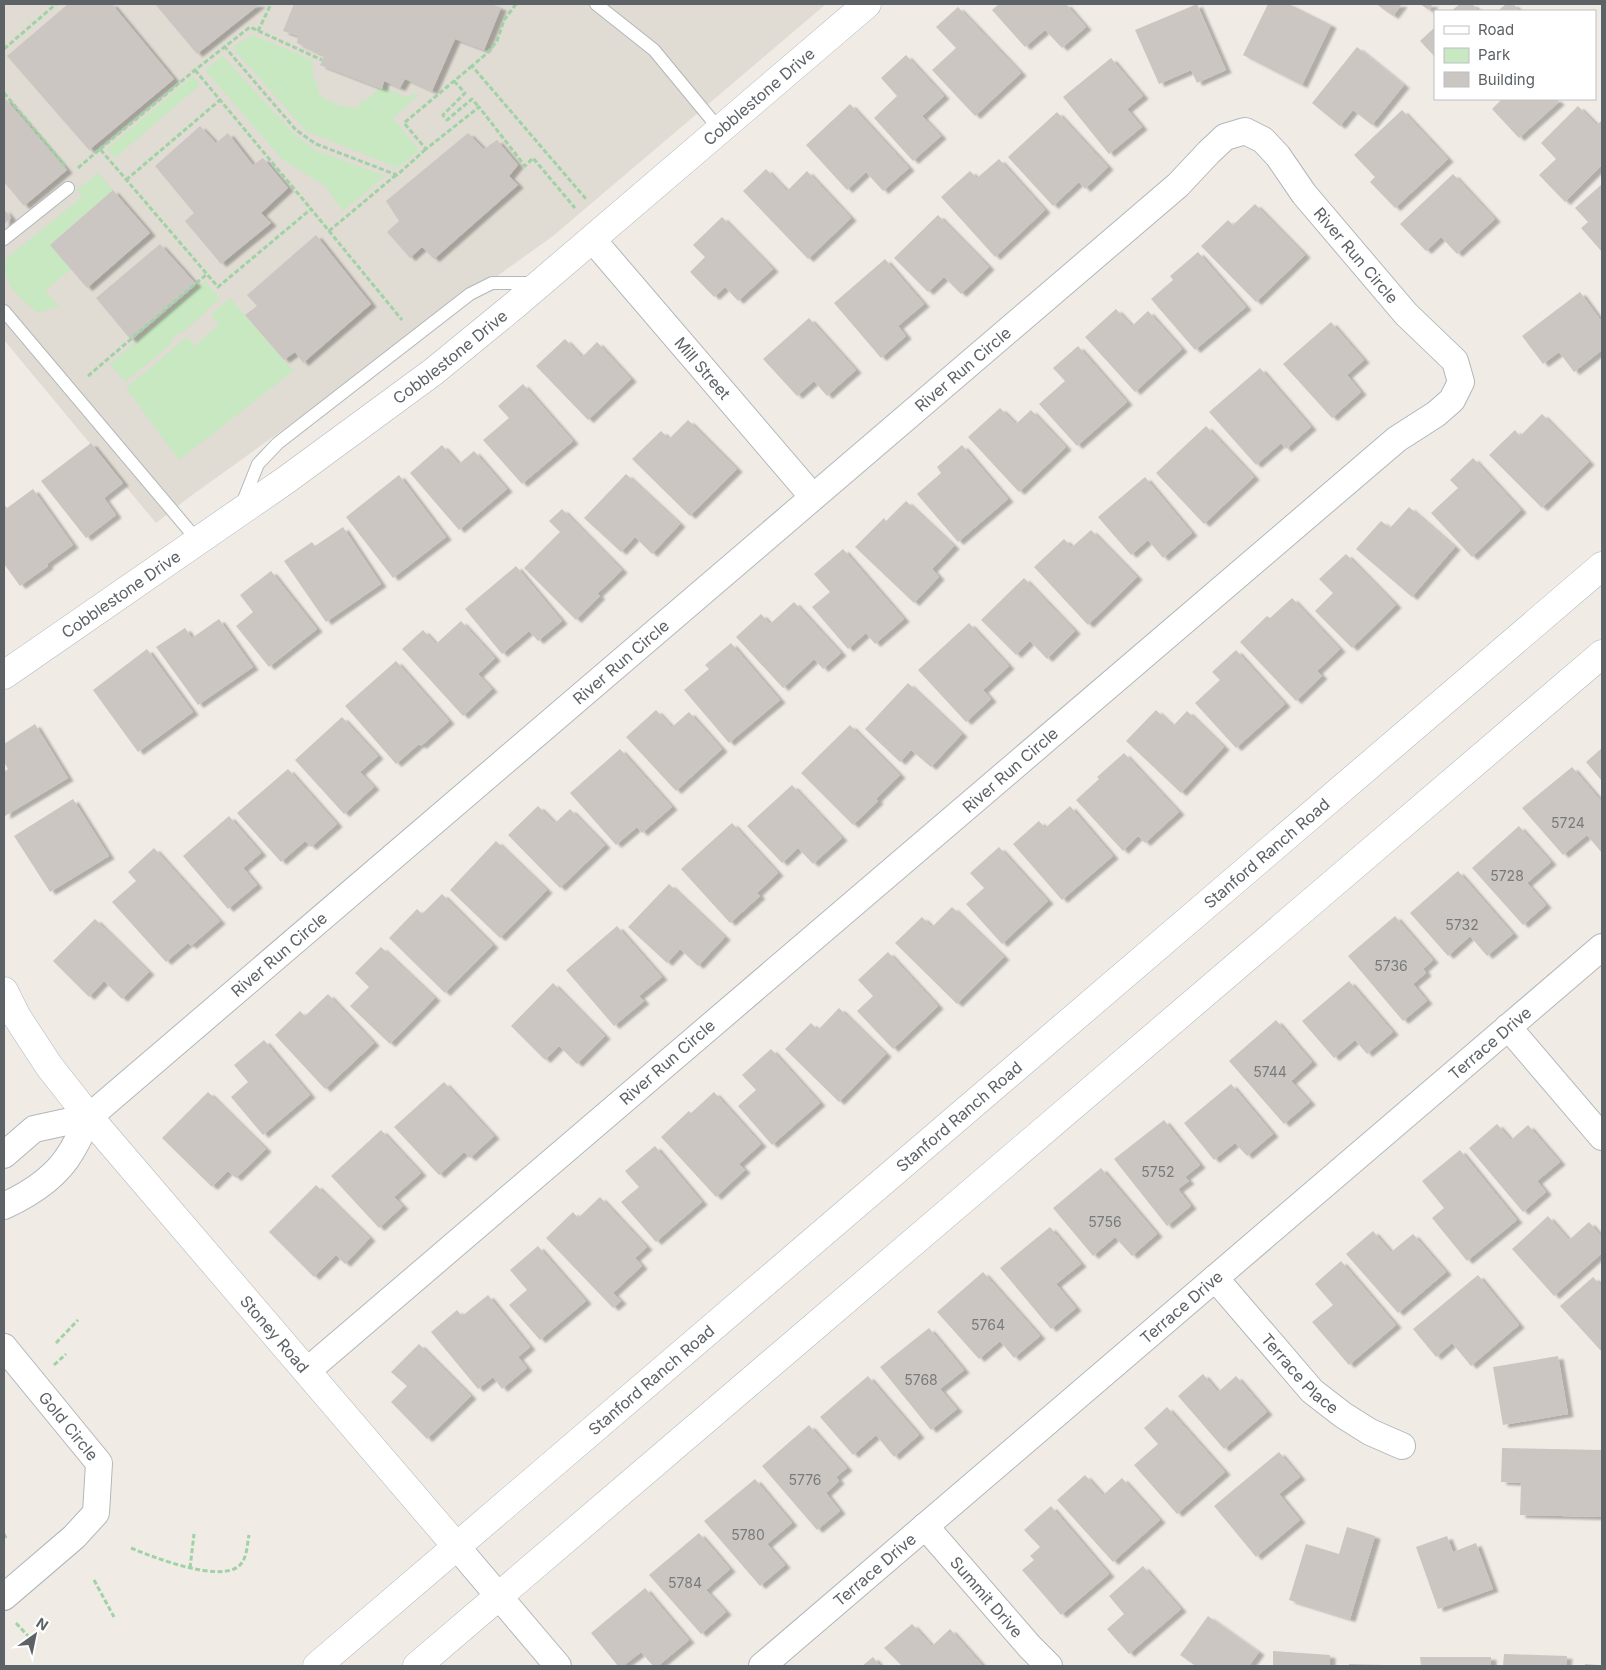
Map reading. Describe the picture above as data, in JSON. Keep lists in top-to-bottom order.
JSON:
{
  "streets": {
    "main road": ["Cobblestone Drive", "Stanford Ranch Road", "Stoney Road"],
    "street": [
      "River Run Circle",
      "Mill Street",
      "Terrace Drive",
      "Terrace Place",
      "Gold Circle",
      "Summit Drive"
    ]
  },
  "crossings": [
    ["Cobblestone Drive", "Mill Street"],
    ["River Run Circle", "Mill Street"],
    ["River Run Circle", "Stoney Road"],
    ["Stanford Ranch Road", "Stoney Road"],
    ["Terrace Drive", "Terrace Place"],
    ["Terrace Drive", "Summit Drive"]
  ],
  "house_numbers": [
    "5724",
    "5728",
    "5732",
    "5736",
    "5744",
    "5752",
    "5756",
    "5764",
    "5768",
    "5776",
    "5780",
    "5784"
  ],
  "legend": ["Road", "Park", "Building"],
  "north": "top right"
}
